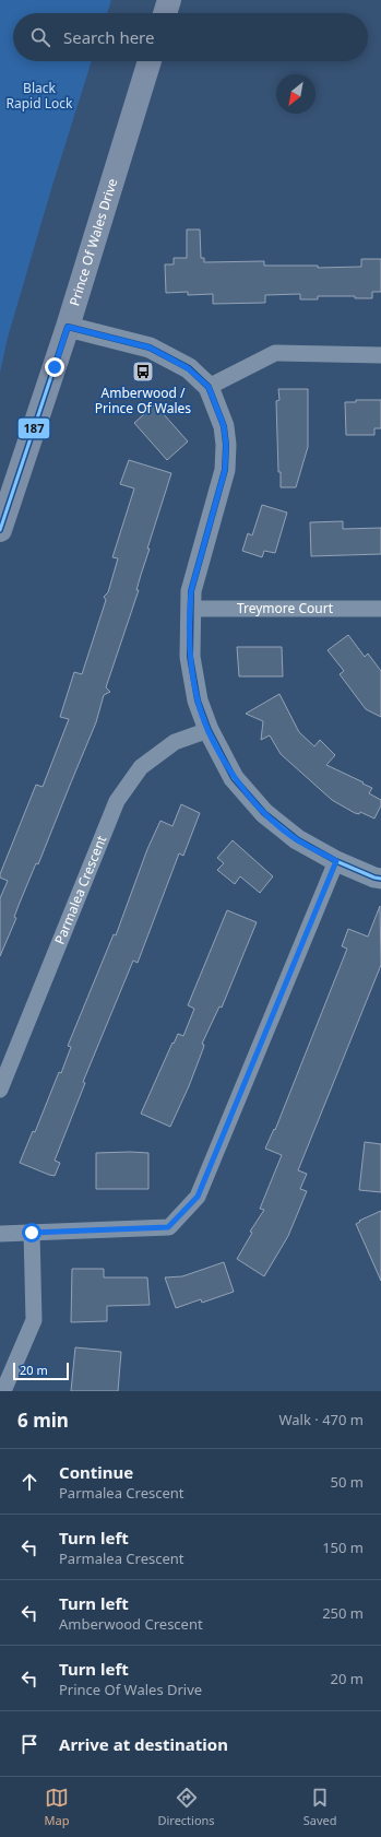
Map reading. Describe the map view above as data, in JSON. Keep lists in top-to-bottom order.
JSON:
{
  "streets": {
    "main road": ["Prince Of Wales Drive"],
    "street": ["Treymore Court", "Parmalea Crescent"]
  },
  "parks": ["Black Rapid Lock"],
  "places": {
    "bus stop": ["Amberwood / Prince Of Wales"]
  },
  "lines": ["transit line 187"],
  "scale_bar": "20 m",
  "north": "bottom left",
  "page": {
    "search": "Search here",
    "scale": "20 m",
    "heading": ["6 min", "Walk · 470 m"],
    "list": [
      ["Continue", "Parmalea Crescent", "50 m"],
      ["Turn left", "Parmalea Crescent", "150 m"],
      ["Turn left", "Amberwood Crescent", "250 m"],
      ["Turn left", "Prince Of Wales Drive", "20 m"],
      "Arrive at destination"
    ],
    "nav": ["Map", "Directions", "Saved"]
  }
}
